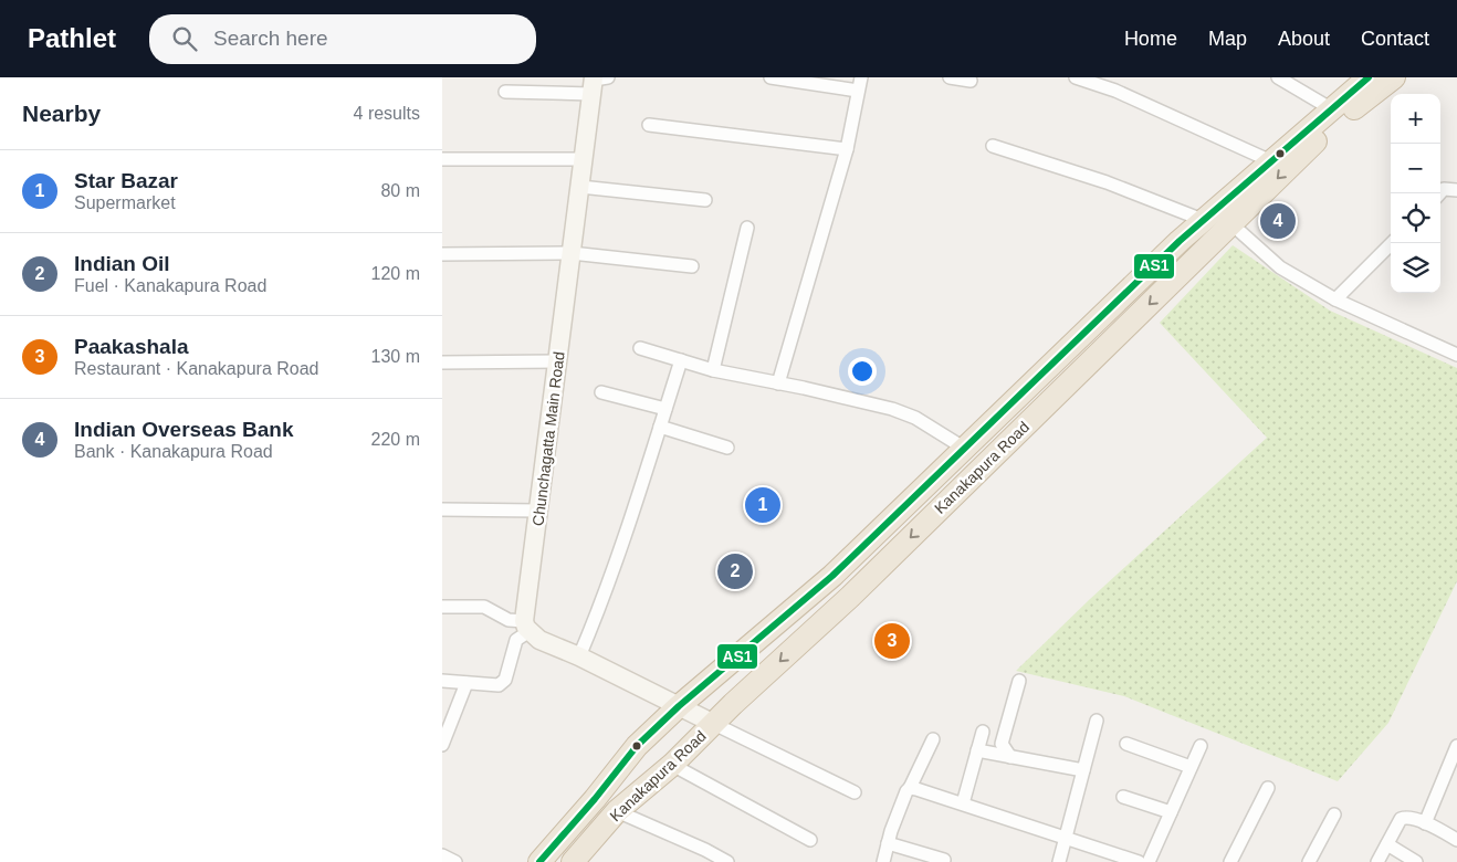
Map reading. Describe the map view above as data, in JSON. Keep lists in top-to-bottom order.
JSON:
{
  "streets": {
    "highway": ["Kanakapura Road"],
    "street": ["Chunchagatta Main Road"]
  },
  "lines": ["transit line AS1"],
  "page": {
    "header": "Pathlet",
    "search": "Search here",
    "nav": [
      "Home",
      "Map",
      "About",
      "Contact"
    ],
    "heading": ["Nearby", "4 results"],
    "map_buttons": ["+", "−"],
    "list": [
      {
        "mark": "1",
        "name": "Star Bazar",
        "note": "Supermarket",
        "value": "80 m"
      },
      {
        "mark": "2",
        "name": "Indian Oil",
        "note": "Fuel · Kanakapura Road",
        "value": "120 m"
      },
      {
        "mark": "3",
        "name": "Paakashala",
        "note": "Restaurant · Kanakapura Road",
        "value": "130 m"
      },
      {
        "mark": "4",
        "name": "Indian Overseas Bank",
        "note": "Bank · Kanakapura Road",
        "value": "220 m"
      }
    ],
    "pins": [
      "4",
      "1",
      "2",
      "3"
    ]
  }
}
